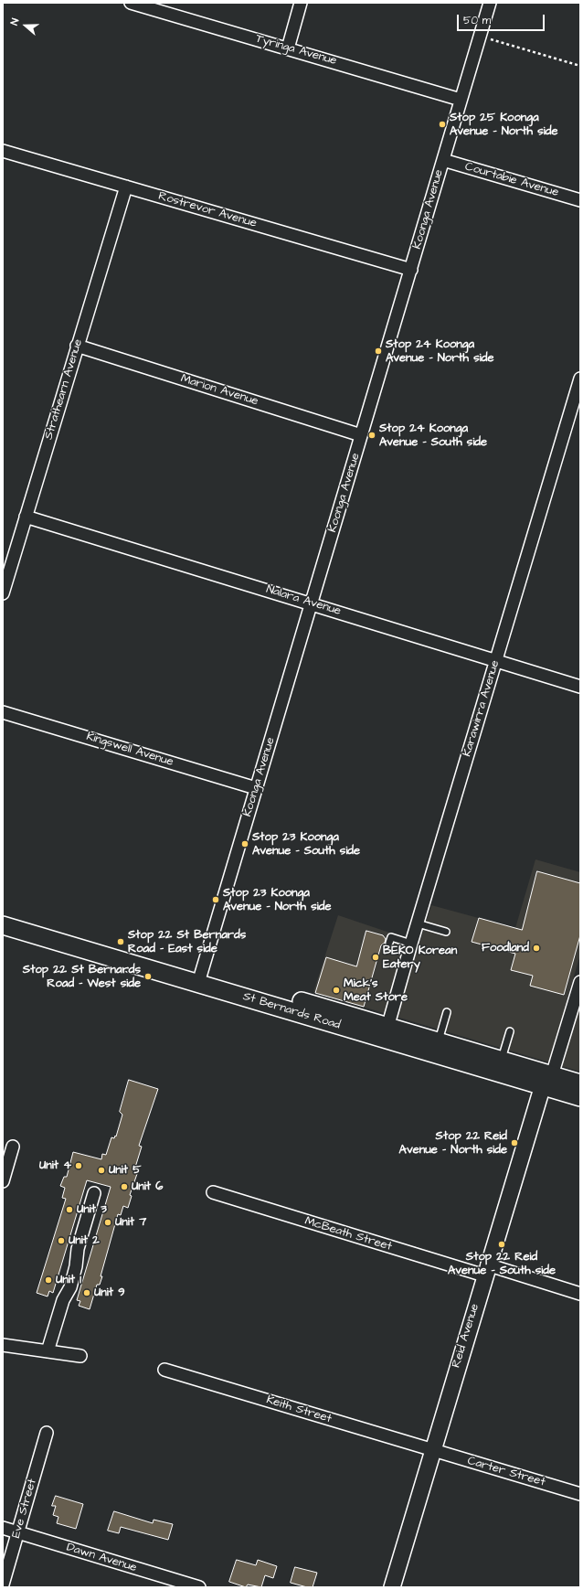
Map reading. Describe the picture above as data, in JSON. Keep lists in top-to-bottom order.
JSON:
{
  "streets": {
    "main road": ["St Bernards Road"],
    "street": [
      "Tyringa Avenue",
      "Courtabie Avenue",
      "Koonga Avenue",
      "Rostrevor Avenue",
      "Strathearn Avenue",
      "Marion Avenue",
      "Nalara Avenue",
      "Karawirra Avenue",
      "Kingswell Avenue",
      "McBeath Street",
      "Reid Avenue",
      "Keith Street",
      "Carter Street",
      "Eve Street",
      "Dawn Avenue"
    ]
  },
  "crossings": [
    ["Tyringa Avenue", "Koonga Avenue"],
    ["Courtabie Avenue", "Koonga Avenue"],
    ["Koonga Avenue", "Rostrevor Avenue"],
    ["Koonga Avenue", "Marion Avenue"],
    ["Koonga Avenue", "Nalara Avenue"],
    ["Koonga Avenue", "Kingswell Avenue"],
    ["Koonga Avenue", "St Bernards Road"],
    ["Rostrevor Avenue", "Strathearn Avenue"],
    ["Strathearn Avenue", "Marion Avenue"],
    ["Strathearn Avenue", "Nalara Avenue"],
    ["Nalara Avenue", "Karawirra Avenue"],
    ["Karawirra Avenue", "St Bernards Road"],
    ["St Bernards Road", "Reid Avenue"],
    ["McBeath Street", "Reid Avenue"],
    ["Reid Avenue", "Keith Street"],
    ["Reid Avenue", "Carter Street"],
    ["Keith Street", "Carter Street"],
    ["Eve Street", "Dawn Avenue"]
  ],
  "places": [
    "Stop 25 Koonga Avenue - North side",
    "Stop 24 Koonga Avenue - North side",
    "Stop 24 Koonga Avenue - South side",
    "Stop 23 Koonga Avenue - South side",
    "Stop 23 Koonga Avenue - North side",
    "Stop 22 St Bernards Road - East side",
    "Foodland",
    "BEKO Korean Eatery",
    "Stop 22 St Bernards Road - West side",
    "Mick's Meat Store",
    "Stop 22 Reid Avenue - North side",
    "Unit 4",
    "Unit 5",
    "Unit 6",
    "Unit 3",
    "Unit 7",
    "Unit 2",
    "Stop 22 Reid Avenue - South side",
    "Unit 1",
    "Unit 9"
  ],
  "scale_bar": "50 m",
  "north": "left"
}
